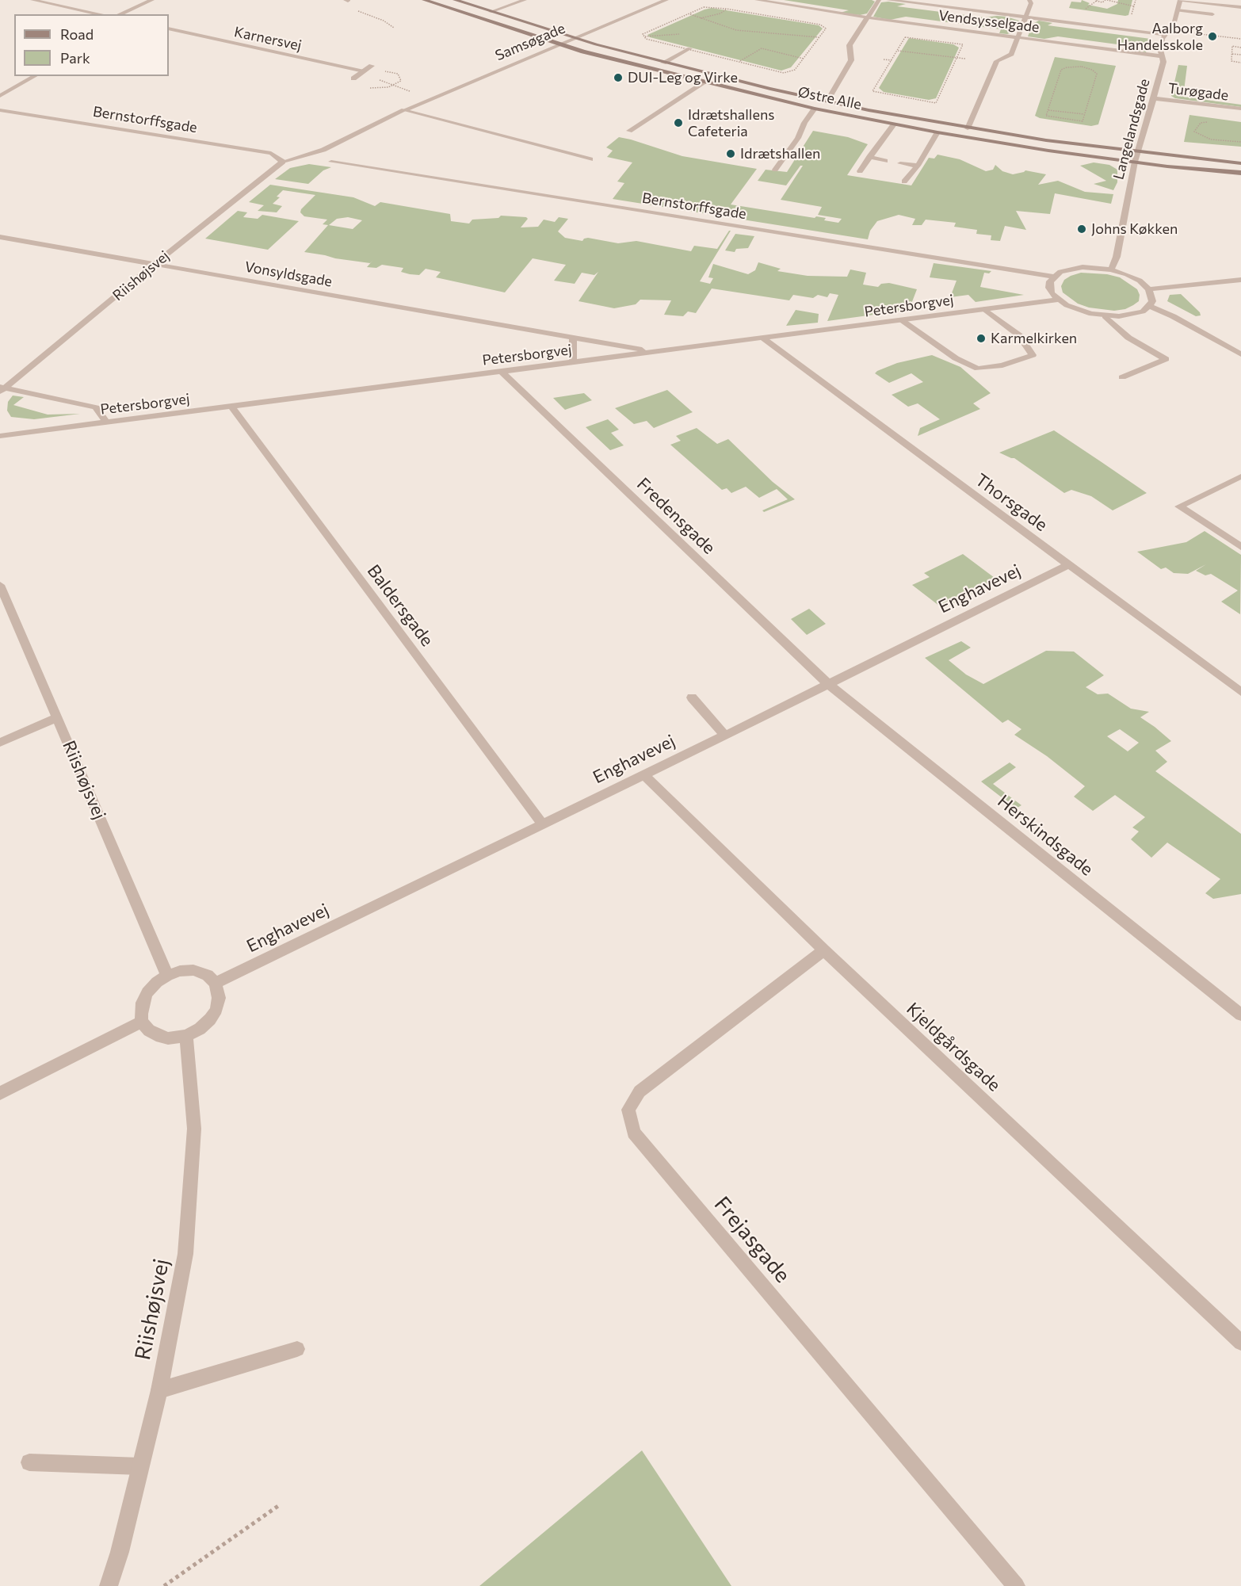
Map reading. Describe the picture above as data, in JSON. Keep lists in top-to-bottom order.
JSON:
{
  "streets": {
    "street": [
      "Vendsysselgade",
      "Karnersvej",
      "Samsøgade",
      "Turøgade",
      "Østre Alle",
      "Bernstorffsgade",
      "Langelandsgade",
      "Vonsyldsgade",
      "Riishøjsvej",
      "Petersborgvej",
      "Thorsgade",
      "Fredensgade",
      "Enghavevej",
      "Baldersgade",
      "Herskindsgade",
      "Kjeldgårdsgade",
      "Frejasgade"
    ]
  },
  "crossings": [
    ["Vendsysselgade", "Langelandsgade"],
    ["Samsøgade", "Østre Alle"],
    ["Samsøgade", "Bernstorffsgade"],
    ["Samsøgade", "Riishøjsvej"],
    ["Turøgade", "Langelandsgade"],
    ["Østre Alle", "Langelandsgade"],
    ["Bernstorffsgade", "Riishøjsvej"],
    ["Vonsyldsgade", "Riishøjsvej"],
    ["Vonsyldsgade", "Petersborgvej"],
    ["Riishøjsvej", "Enghavevej"],
    ["Petersborgvej", "Thorsgade"],
    ["Petersborgvej", "Fredensgade"],
    ["Petersborgvej", "Baldersgade"],
    ["Thorsgade", "Enghavevej"],
    ["Fredensgade", "Enghavevej"],
    ["Fredensgade", "Herskindsgade"],
    ["Enghavevej", "Baldersgade"],
    ["Enghavevej", "Herskindsgade"],
    ["Enghavevej", "Kjeldgårdsgade"],
    ["Kjeldgårdsgade", "Frejasgade"]
  ],
  "places": [
    "Aalborg Handelsskole",
    "DUI-Leg og Virke",
    "Idrætshallens Cafeteria",
    "Idrætshallen",
    "Johns Køkken",
    "Karmelkirken"
  ],
  "legend": ["Road", "Park"]
}
